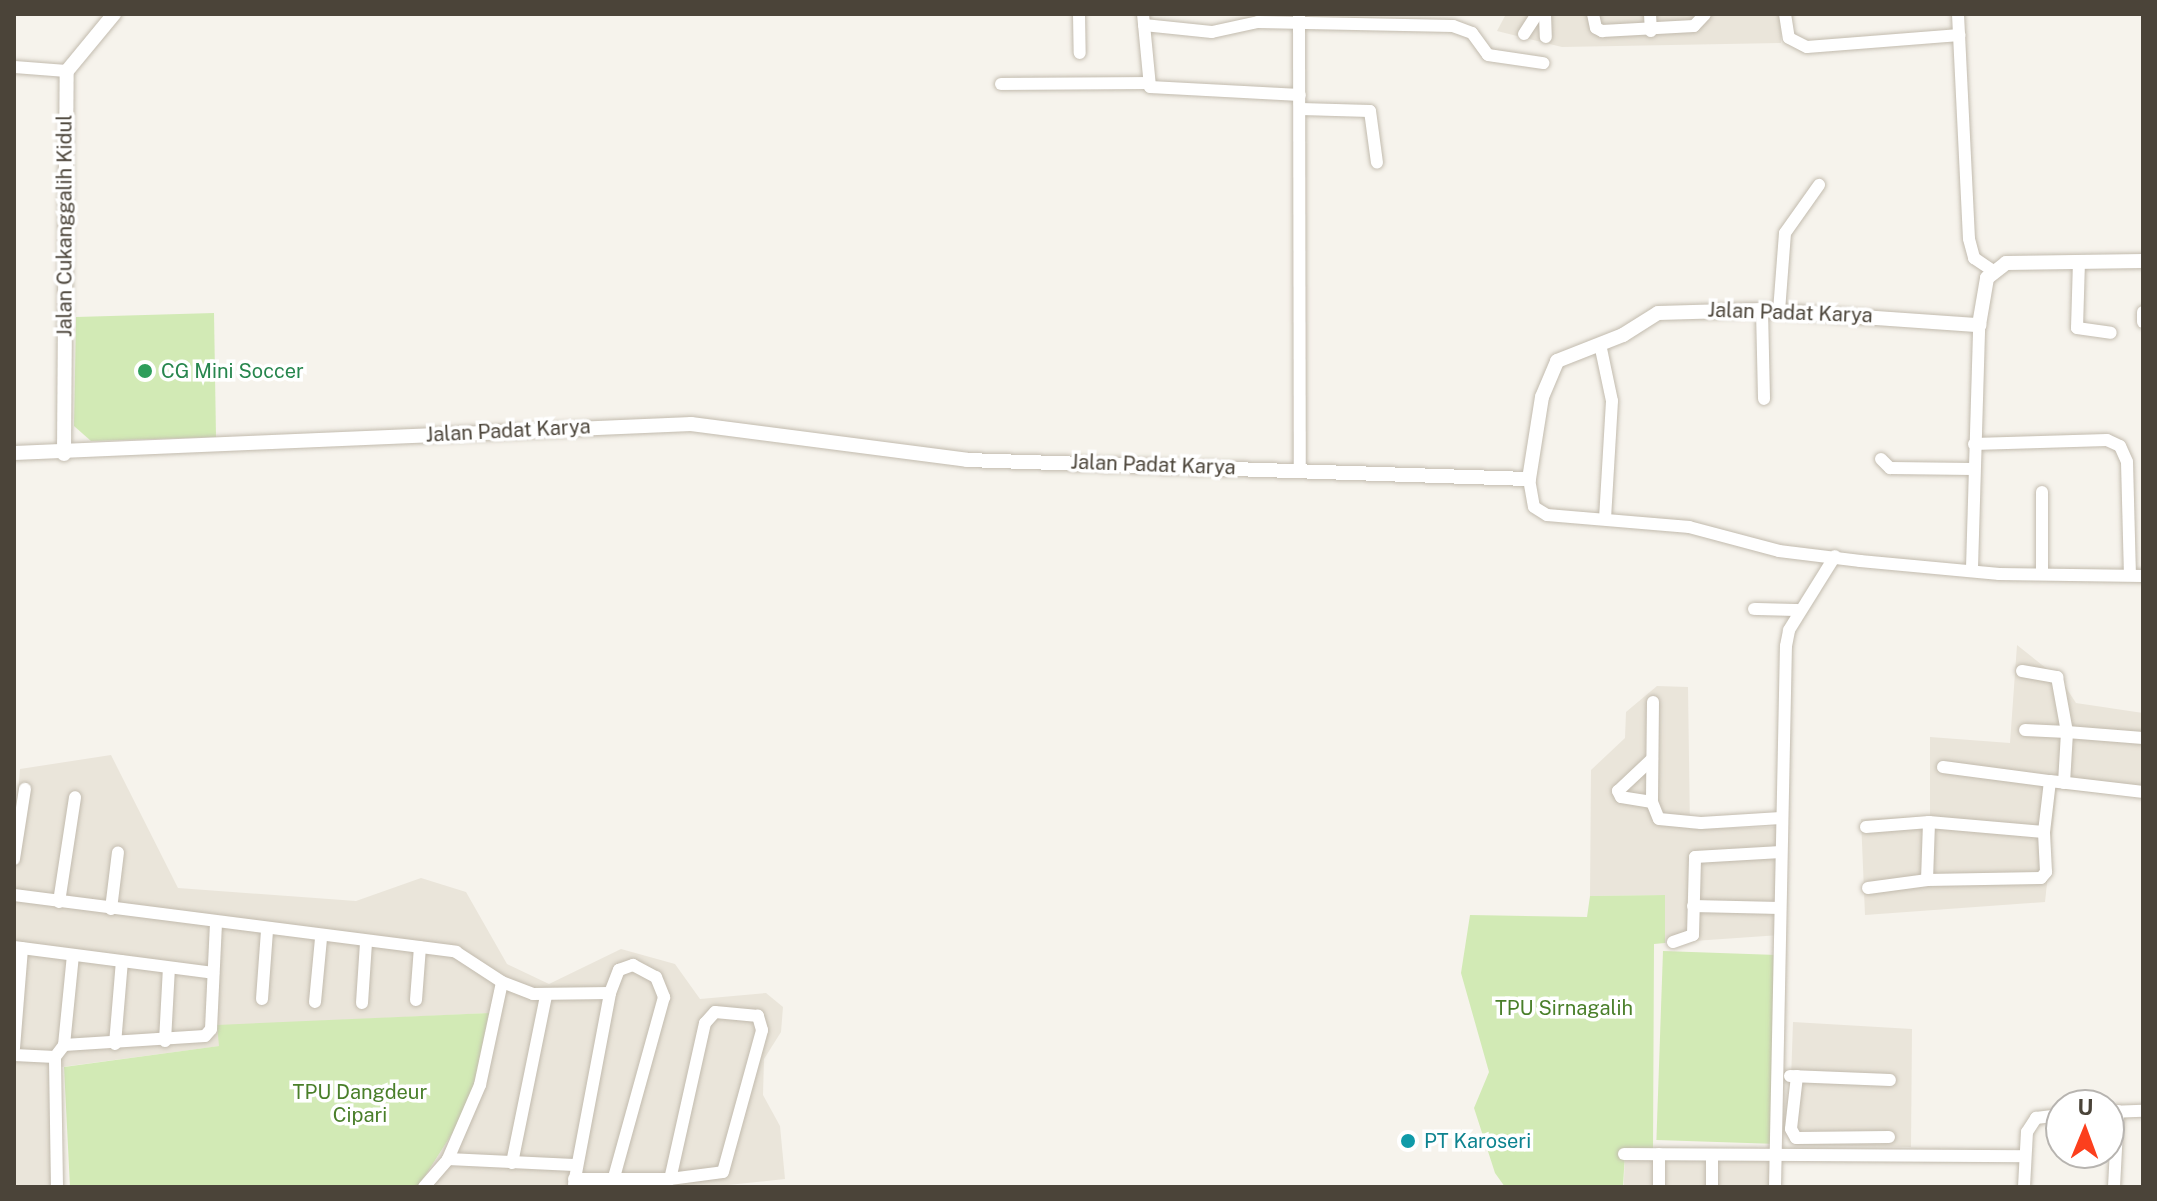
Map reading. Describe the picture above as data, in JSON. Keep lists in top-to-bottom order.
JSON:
{
  "streets": {
    "street": ["Jalan Cukanggalih Kidul", "Jalan Padat Karya"]
  },
  "crossings": [
    ["Jalan Cukanggalih Kidul", "Jalan Padat Karya"]
  ],
  "parks": ["TPU Sirnagalih", "TPU Dangdeur Cipari"],
  "places": ["CG Mini Soccer", "PT Karoseri"],
  "north": "top"
}
